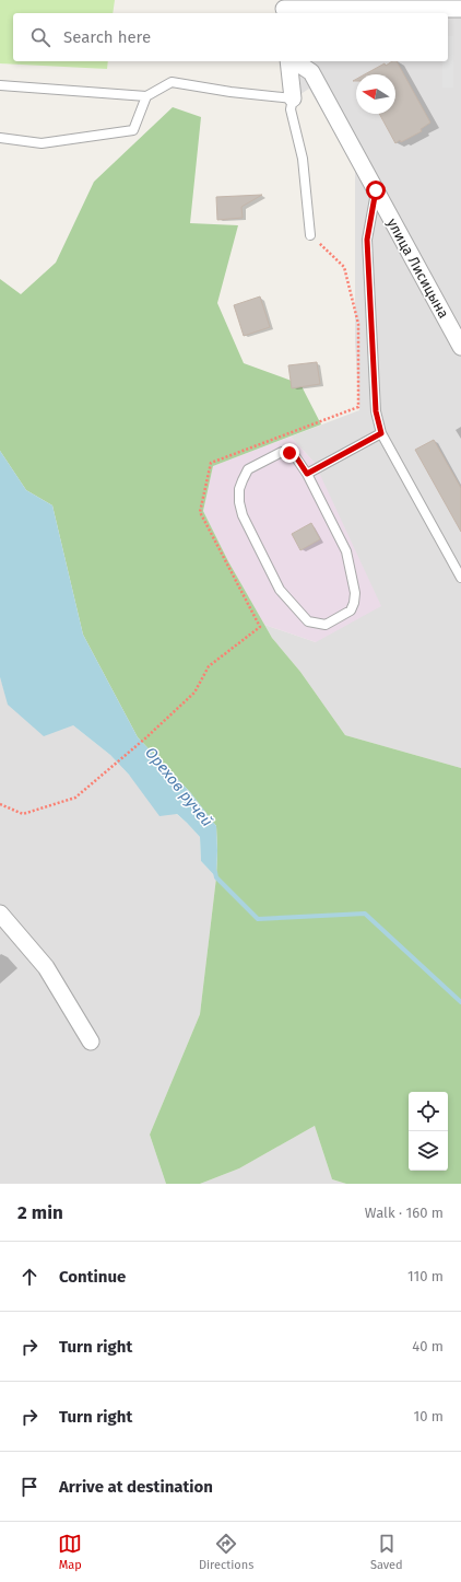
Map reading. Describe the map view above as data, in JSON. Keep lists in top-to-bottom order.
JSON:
{
  "streets": {
    "street": ["улица Лисицына"]
  },
  "water": ["Орехов ручей"],
  "north": "left",
  "page": {
    "search": "Search here",
    "heading": ["2 min", "Walk · 160 m"],
    "list": [
      ["Continue", "110 m"],
      ["Turn right", "40 m"],
      ["Turn right", "10 m"],
      "Arrive at destination"
    ],
    "nav": ["Map", "Directions", "Saved"]
  }
}
